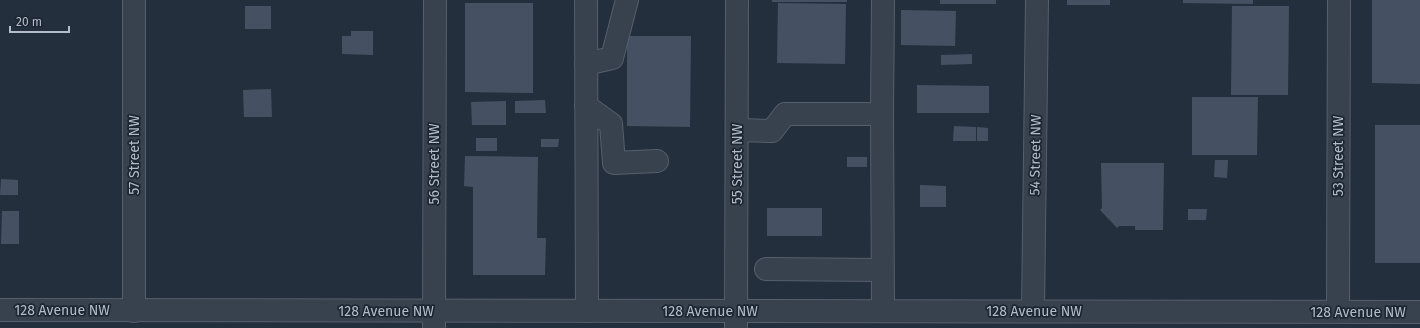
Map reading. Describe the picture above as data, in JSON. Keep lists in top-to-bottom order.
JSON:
{
  "streets": {
    "street": [
      "57 Street NW",
      "54 Street NW",
      "53 Street NW",
      "56 Street NW",
      "55 Street NW",
      "128 Avenue NW"
    ]
  },
  "crossings": [
    ["57 Street NW", "128 Avenue NW"],
    ["54 Street NW", "128 Avenue NW"],
    ["53 Street NW", "128 Avenue NW"],
    ["56 Street NW", "128 Avenue NW"],
    ["55 Street NW", "128 Avenue NW"]
  ],
  "scale_bar": "20 m"
}
